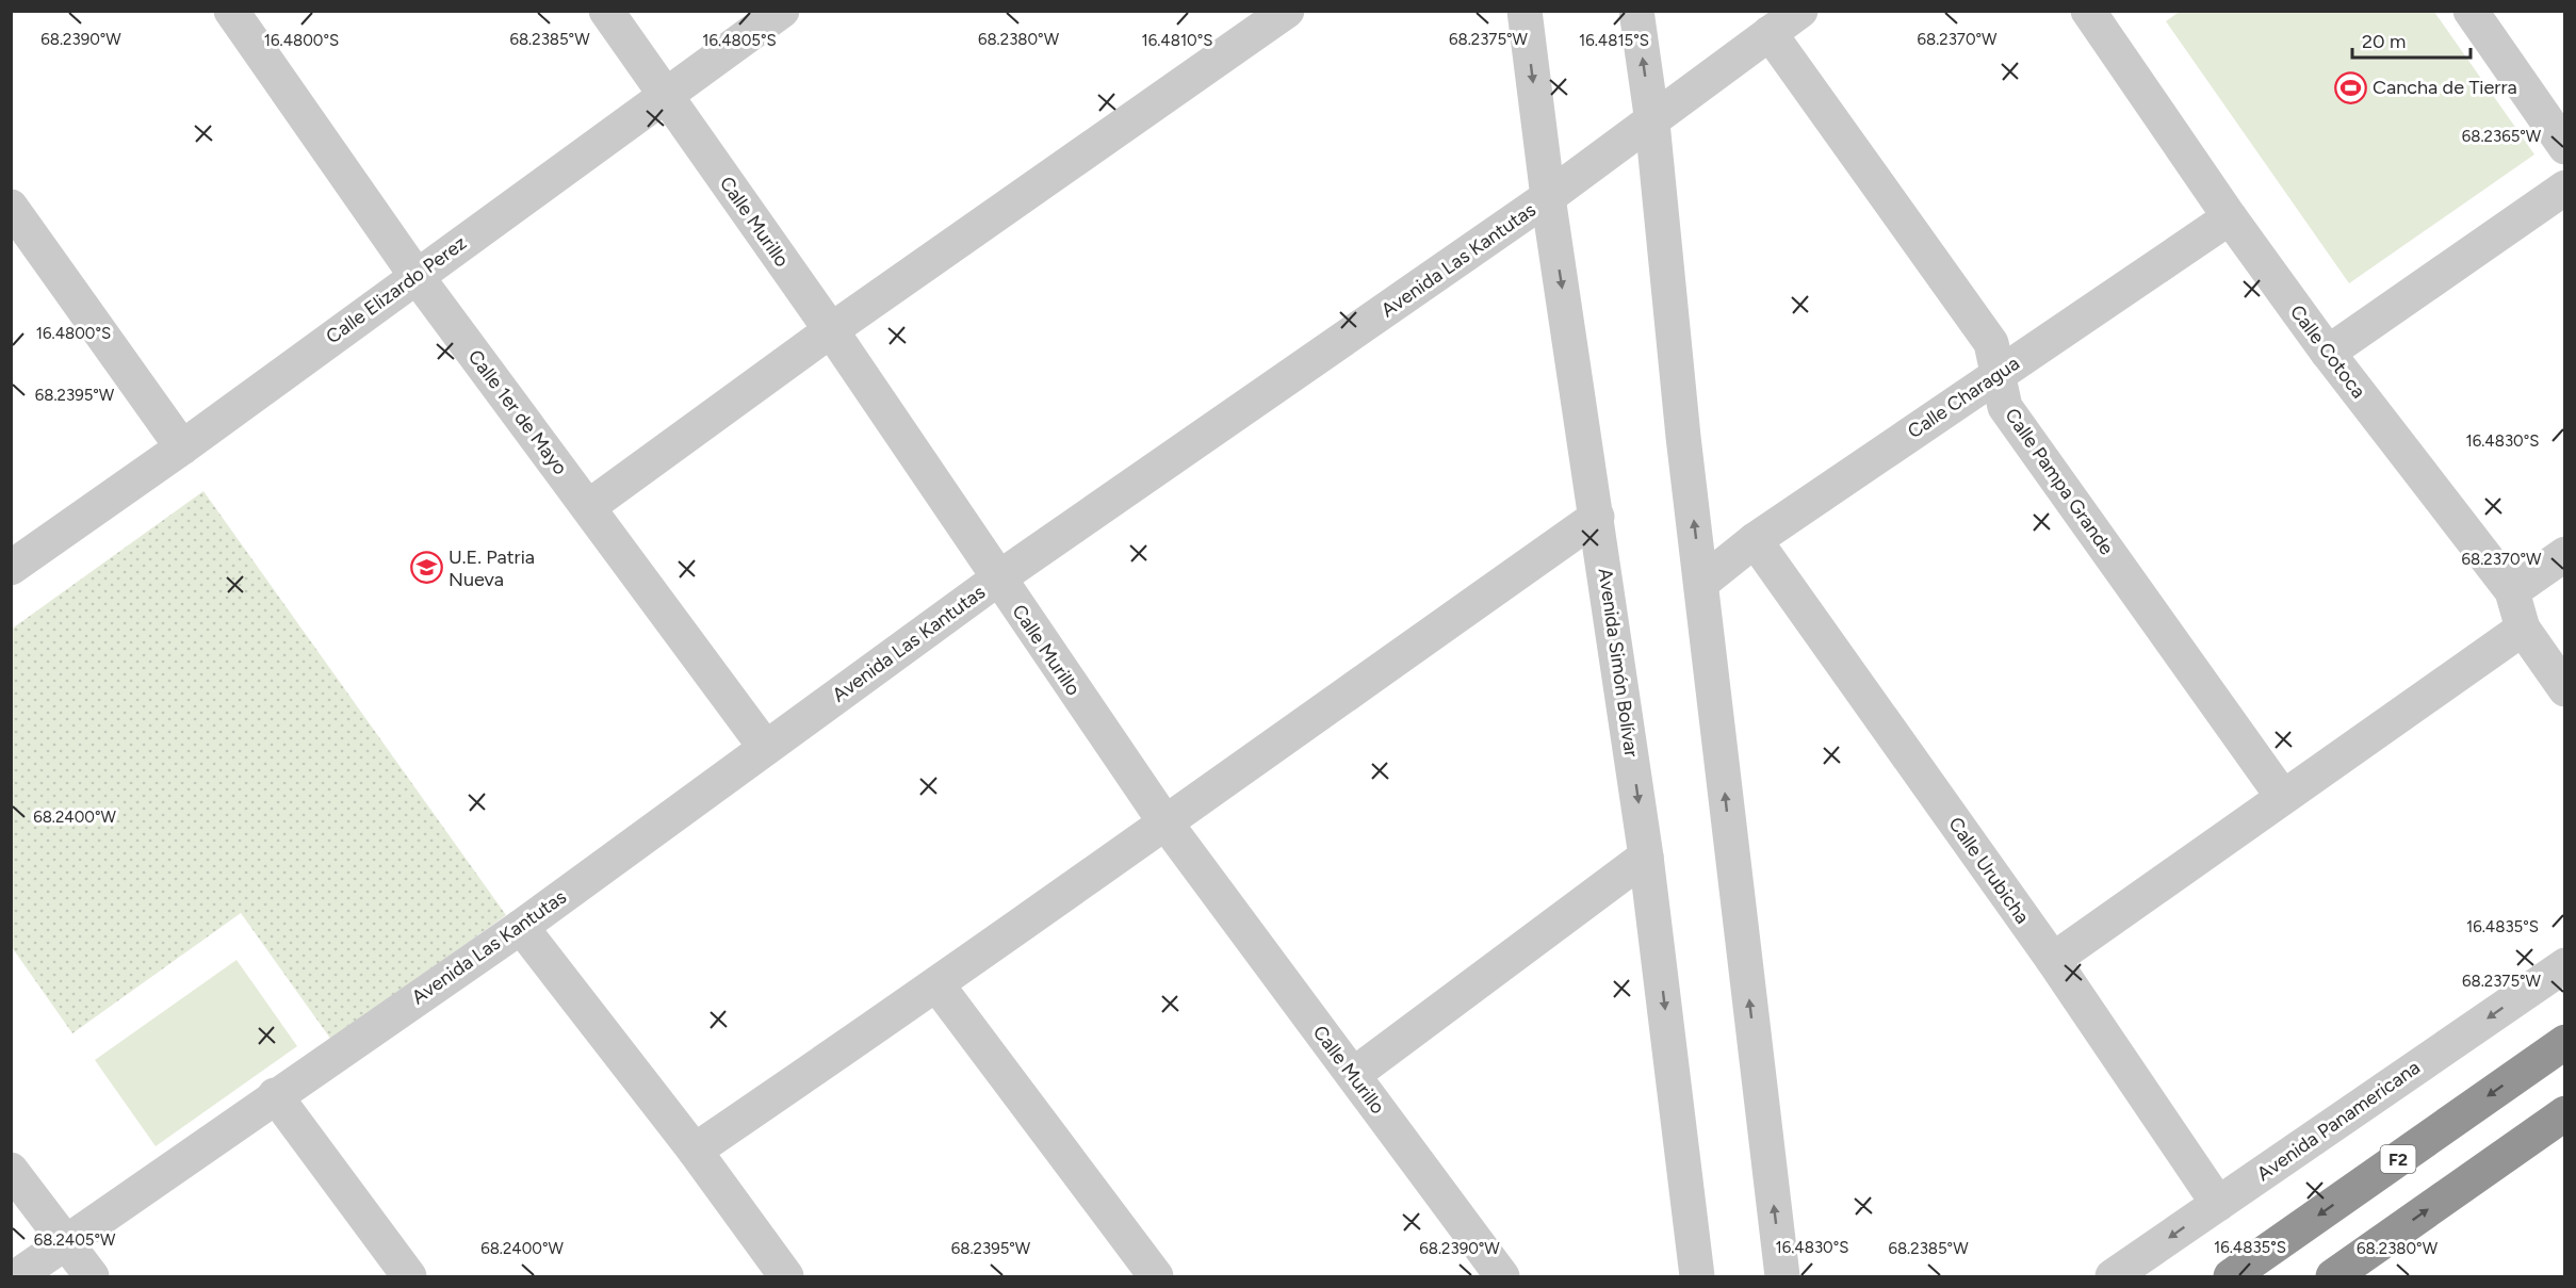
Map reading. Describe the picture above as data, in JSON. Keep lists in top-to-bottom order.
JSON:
{
  "streets": {
    "highway": ["F2"],
    "street": [
      "Calle Murillo",
      "Avenida Las Kantutas",
      "Calle Elizardo Perez",
      "Calle Cotoca",
      "Calle Charagua",
      "Calle 1er de Mayo",
      "Calle Pampa Grande",
      "Avenida Simón Bolívar",
      "Calle Urubicha",
      "Avenida Panamericana"
    ]
  },
  "crossings": [
    ["Calle Murillo", "Avenida Las Kantutas"],
    ["Calle Murillo", "Calle Elizardo Perez"],
    ["Avenida Las Kantutas", "Calle 1er de Mayo"],
    ["Avenida Las Kantutas", "Calle Pampa Grande"],
    ["Avenida Las Kantutas", "Avenida Simón Bolívar"],
    ["Calle Elizardo Perez", "Calle 1er de Mayo"],
    ["Calle Cotoca", "Calle Charagua"],
    ["Calle Charagua", "Calle Pampa Grande"],
    ["Calle Charagua", "Calle Urubicha"],
    ["Calle Urubicha", "Avenida Panamericana"]
  ],
  "places": {
    "sports": ["Cancha de Tierra"],
    "school or university": ["U.E. Patria Nueva"]
  },
  "scale_bar": "20 m",
  "coordinates": [
    "68.2390°W",
    "68.2385°W",
    "68.2380°W",
    "68.2375°W",
    "68.2370°W",
    "16.4800°S",
    "16.4805°S",
    "16.4810°S",
    "16.4815°S",
    "68.2365°W",
    "68.2395°W",
    "16.4830°S",
    "68.2400°W",
    "16.4835°S",
    "68.2405°W"
  ]
}
